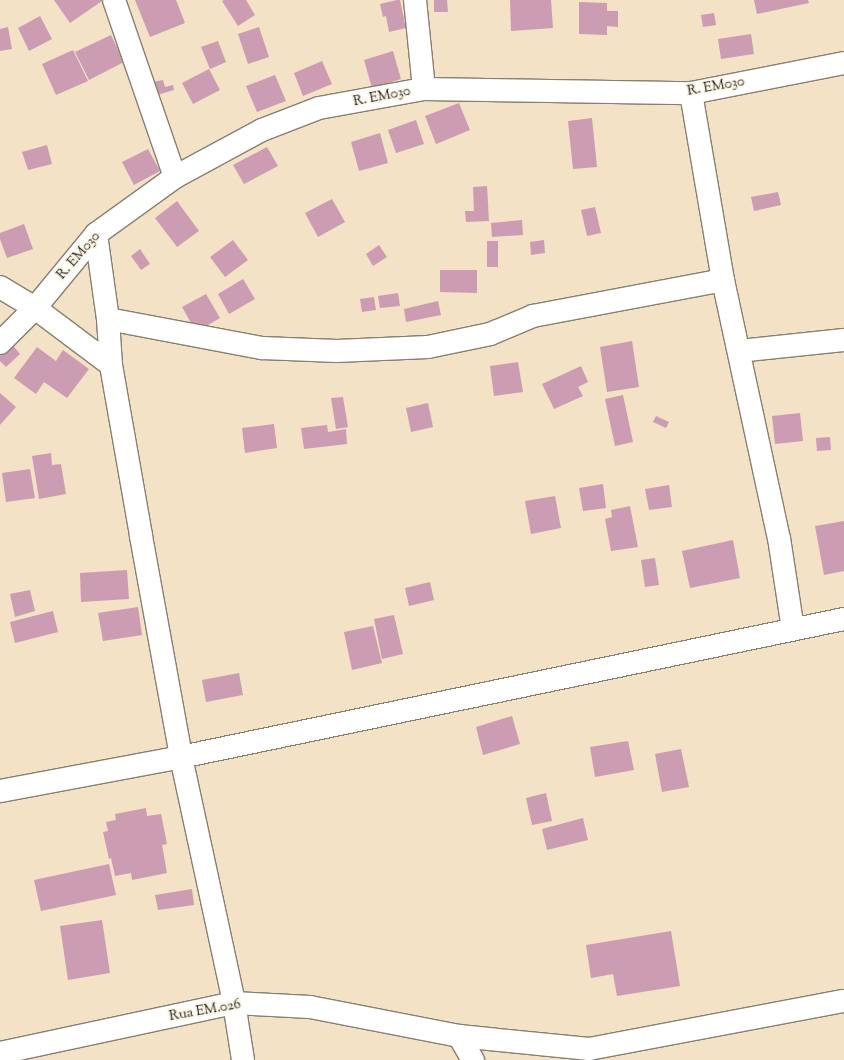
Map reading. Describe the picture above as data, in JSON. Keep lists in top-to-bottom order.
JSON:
{
  "streets": {
    "street": ["R. EM030", "Rua EM.026"]
  }
}
